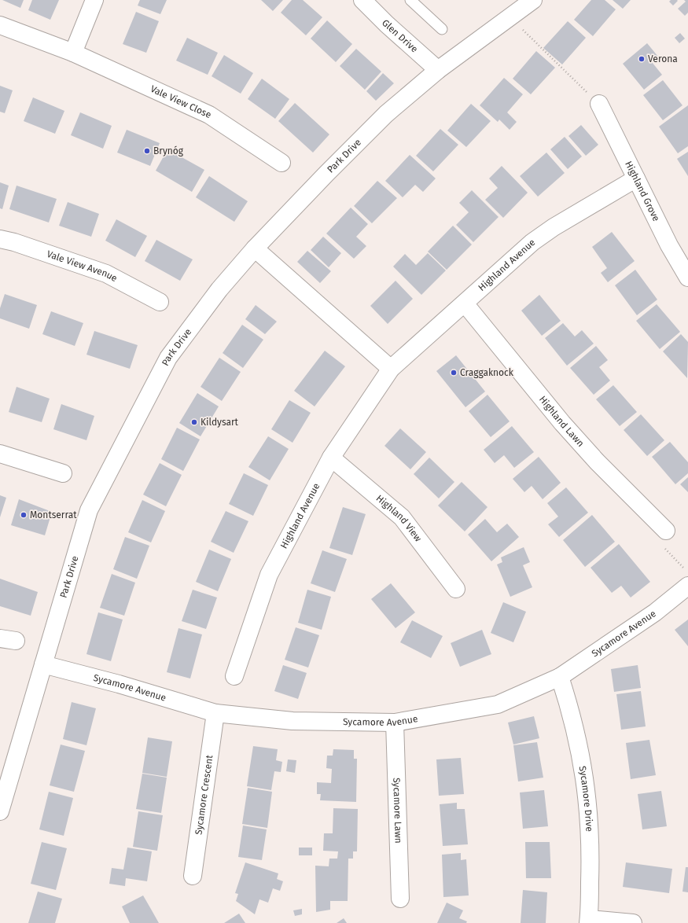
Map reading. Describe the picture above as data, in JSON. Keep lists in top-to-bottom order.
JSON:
{
  "streets": {
    "street": [
      "Glen Drive",
      "Vale View Close",
      "Park Drive",
      "Highland Grove",
      "Highland Avenue",
      "Vale View Avenue",
      "Highland Lawn",
      "Highland View",
      "Sycamore Avenue",
      "Sycamore Crescent",
      "Sycamore Drive",
      "Sycamore Lawn"
    ]
  },
  "crossings": [
    ["Glen Drive", "Park Drive"],
    ["Park Drive", "Sycamore Avenue"],
    ["Highland Grove", "Highland Avenue"],
    ["Highland Avenue", "Highland Lawn"],
    ["Highland Avenue", "Highland View"],
    ["Sycamore Avenue", "Sycamore Crescent"],
    ["Sycamore Avenue", "Sycamore Drive"],
    ["Sycamore Avenue", "Sycamore Lawn"]
  ],
  "places": [
    "Verona",
    "Brynóg",
    "Craggaknock",
    "Kildysart",
    "Montserrat"
  ]
}
